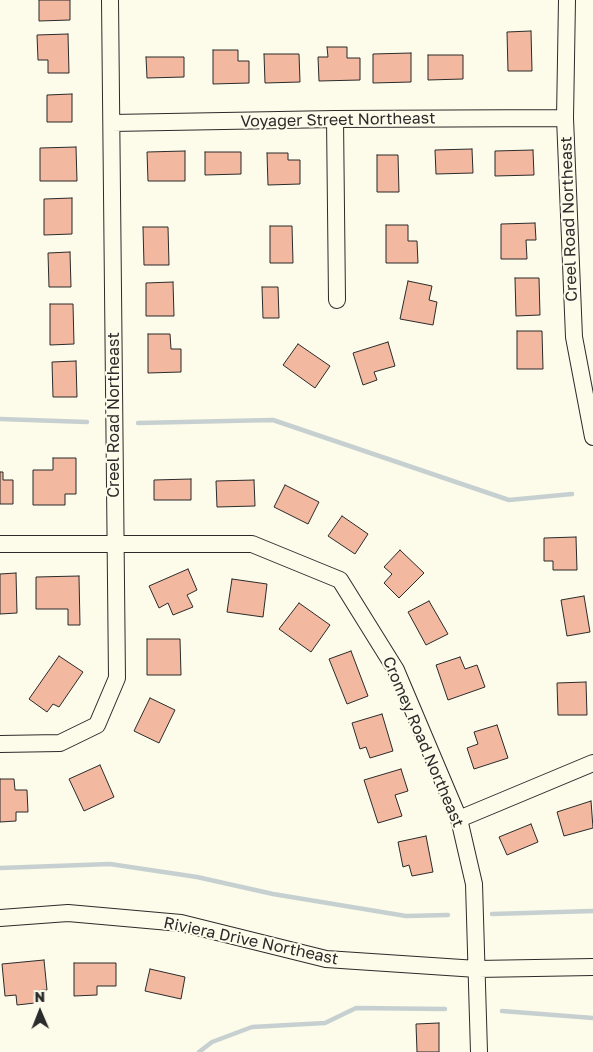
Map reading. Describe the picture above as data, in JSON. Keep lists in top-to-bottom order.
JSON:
{
  "streets": {
    "street": [
      "Voyager Street Northeast",
      "Creel Road Northeast",
      "Cromey Road Northeast",
      "Riviera Drive Northeast"
    ]
  },
  "crossings": [
    ["Voyager Street Northeast", "Creel Road Northeast"],
    ["Creel Road Northeast", "Cromey Road Northeast"],
    ["Cromey Road Northeast", "Riviera Drive Northeast"]
  ],
  "north": "top"
}
